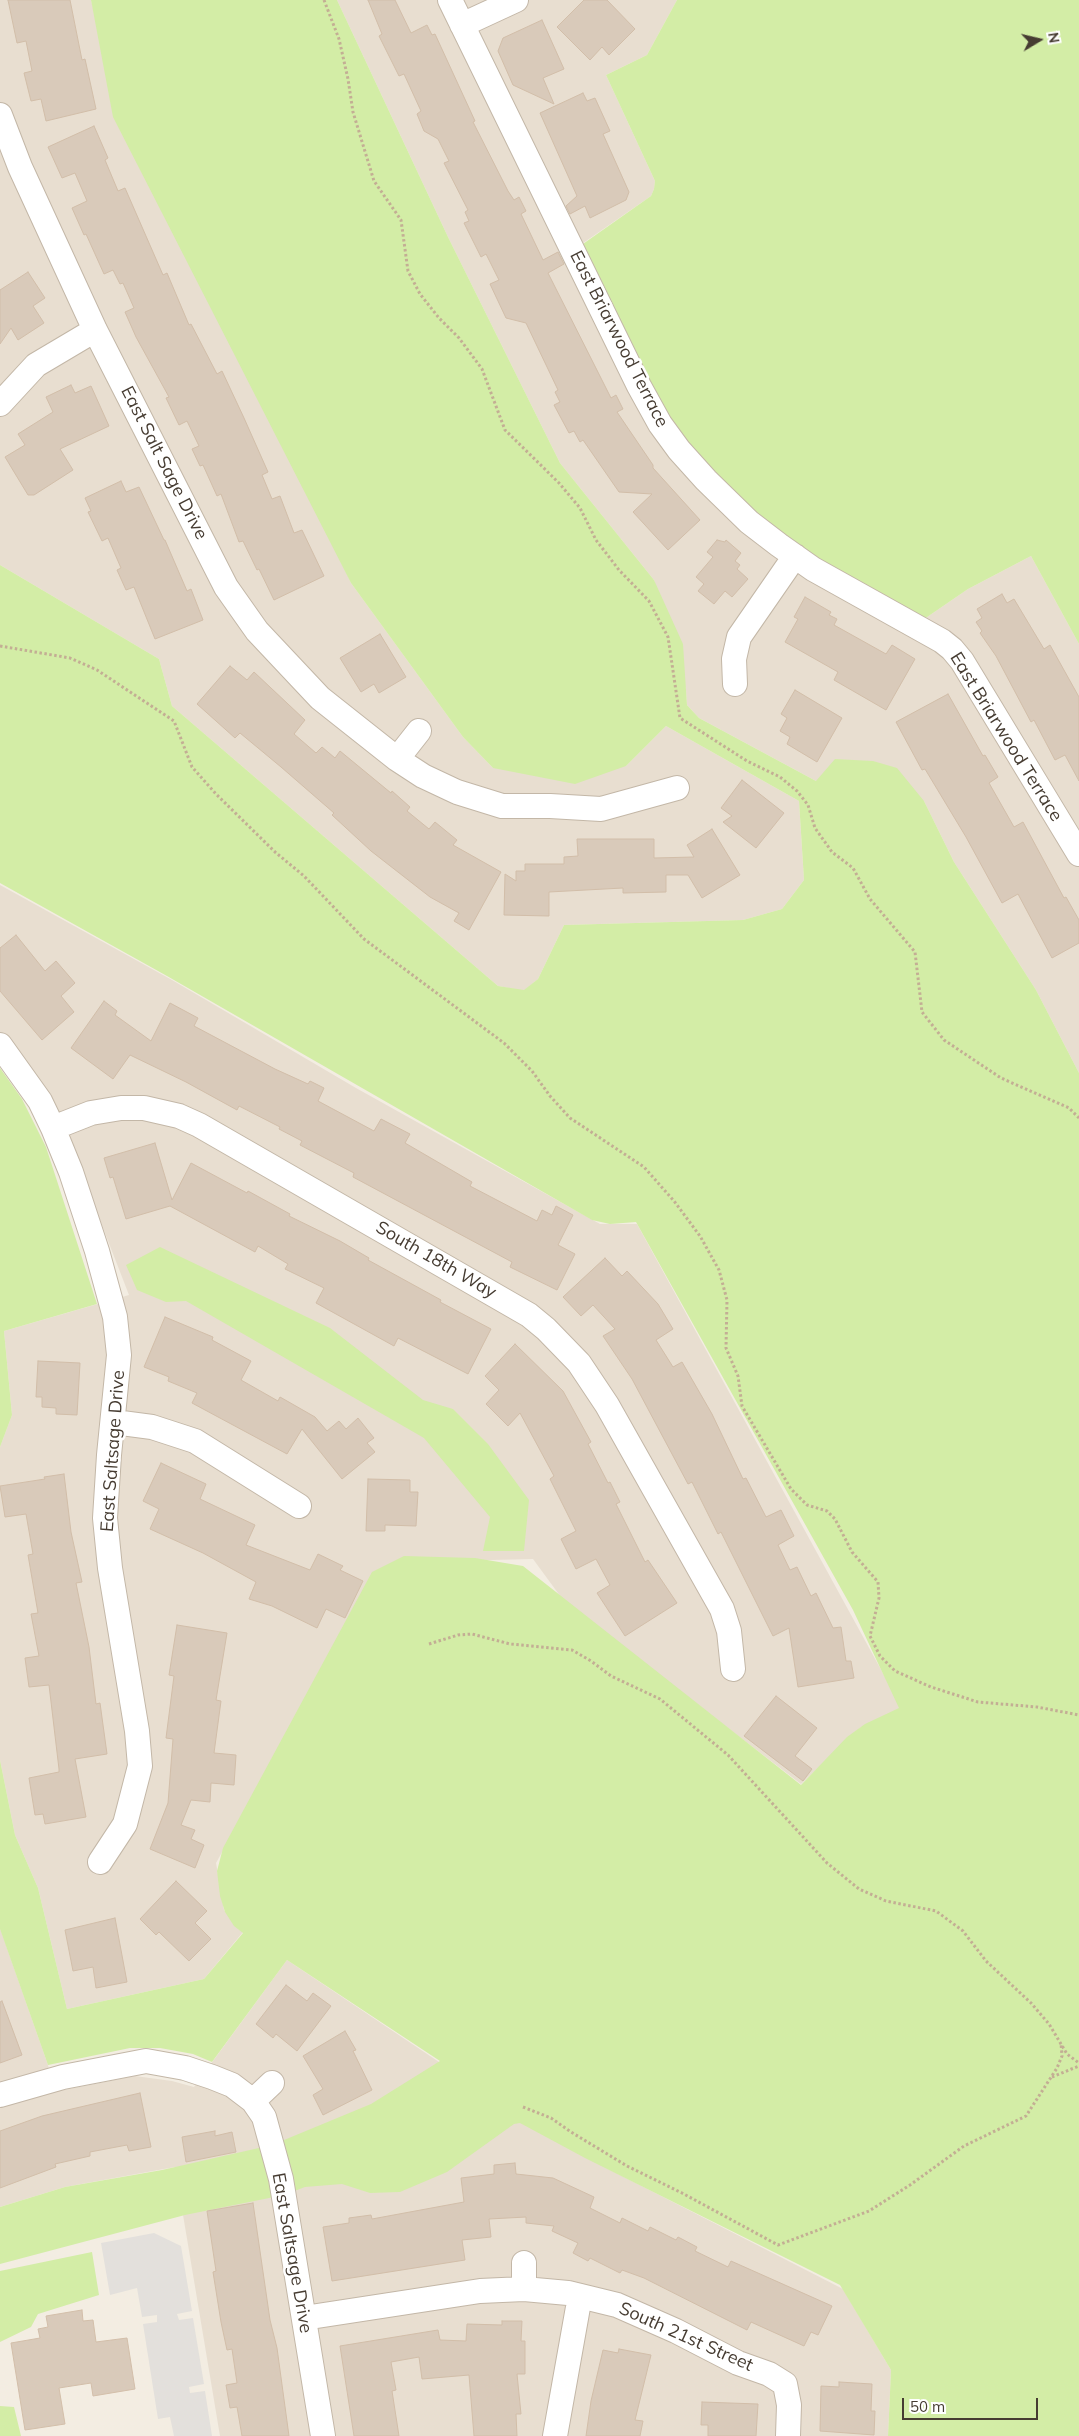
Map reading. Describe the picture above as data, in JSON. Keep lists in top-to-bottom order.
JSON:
{
  "streets": {
    "street": [
      "East Briarwood Terrace",
      "East Salt Sage Drive",
      "South 18th Way",
      "East Saltsage Drive",
      "South 21st Street"
    ]
  },
  "crossings": [
    ["South 18th Way", "East Saltsage Drive"],
    ["East Saltsage Drive", "South 21st Street"]
  ],
  "scale_bar": "50 m",
  "north": "right"
}
